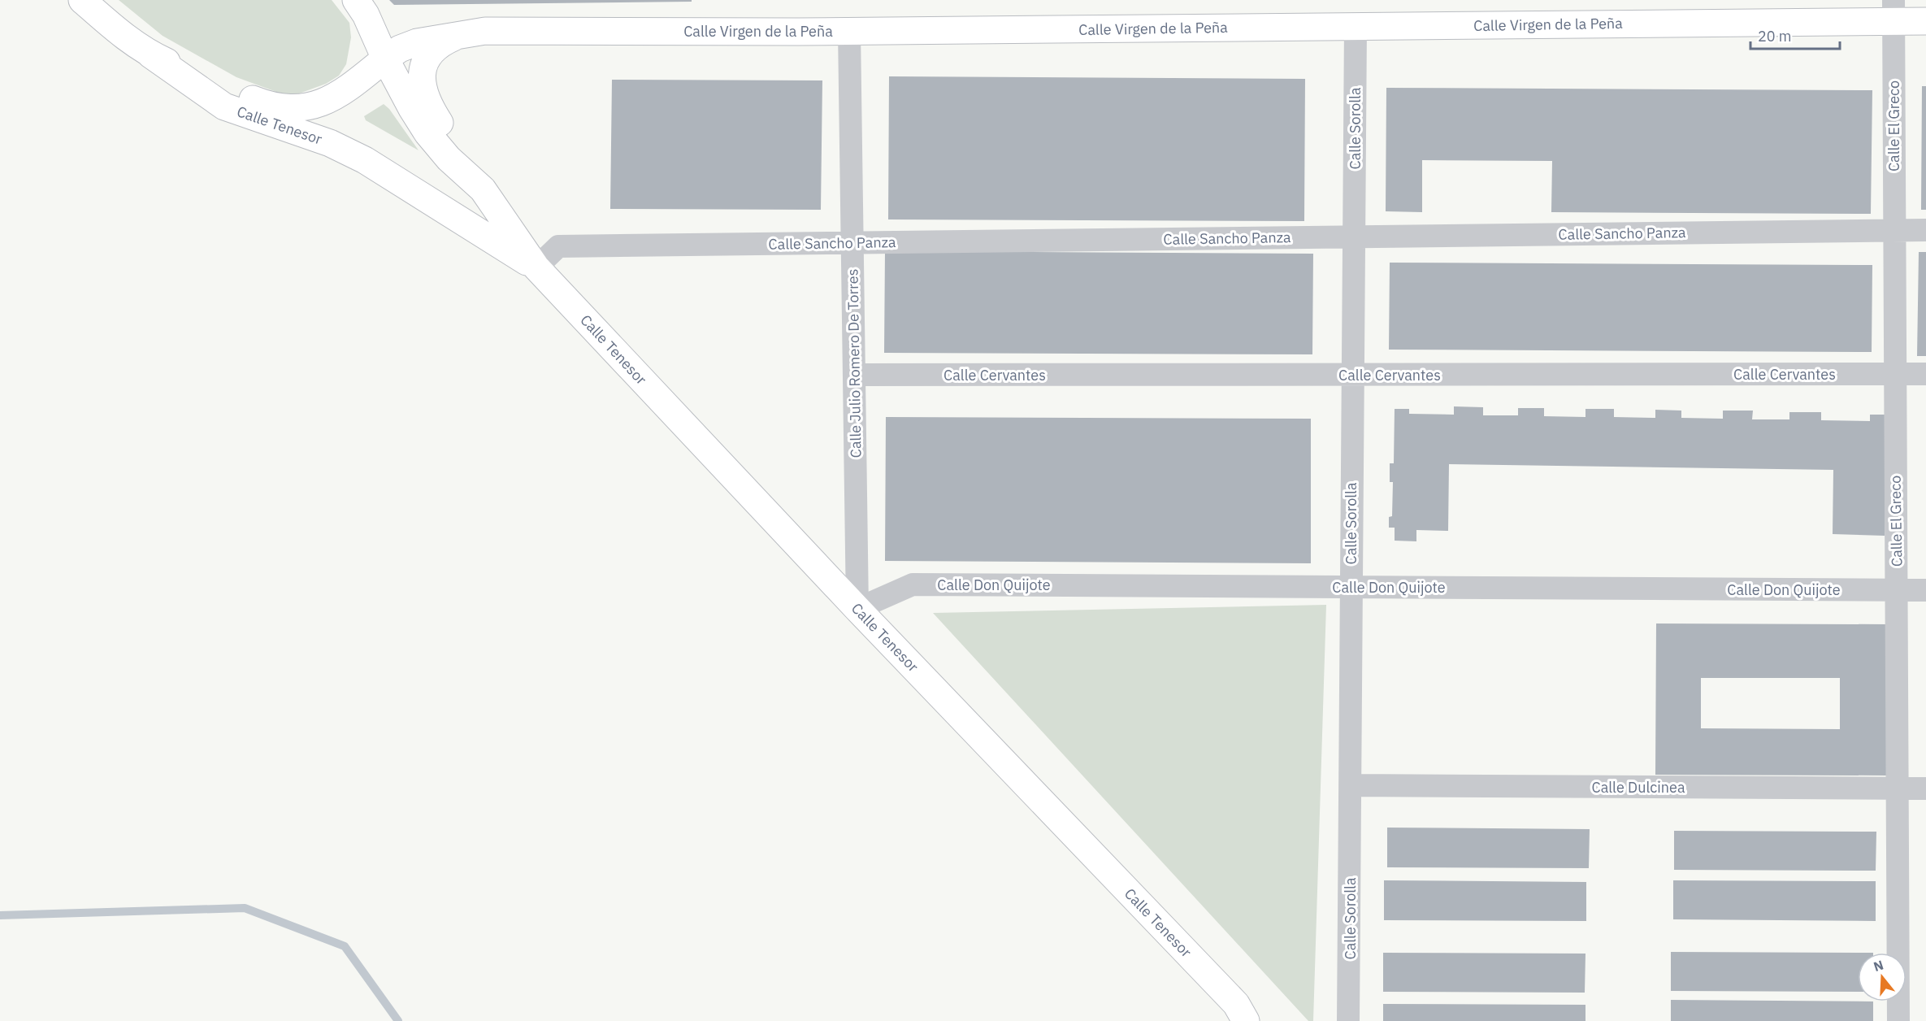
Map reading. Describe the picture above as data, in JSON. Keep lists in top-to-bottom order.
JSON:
{
  "streets": {
    "street": [
      "Calle Virgen de la Peña",
      "Calle Tenesor",
      "Calle El Greco",
      "Calle Sorolla",
      "Calle Sancho Panza",
      "Calle Julio Romero De Torres",
      "Calle Cervantes",
      "Calle Don Quijote",
      "Calle Dulcinea"
    ]
  },
  "crossings": [
    ["Calle Virgen de la Peña", "Calle Tenesor"],
    ["Calle Virgen de la Peña", "Calle El Greco"],
    ["Calle Virgen de la Peña", "Calle Sorolla"],
    ["Calle Virgen de la Peña", "Calle Julio Romero De Torres"],
    ["Calle Tenesor", "Calle Sancho Panza"],
    ["Calle Tenesor", "Calle Julio Romero De Torres"],
    ["Calle Tenesor", "Calle Don Quijote"],
    ["Calle El Greco", "Calle Sancho Panza"],
    ["Calle El Greco", "Calle Cervantes"],
    ["Calle El Greco", "Calle Don Quijote"],
    ["Calle El Greco", "Calle Dulcinea"],
    ["Calle Sorolla", "Calle Sancho Panza"],
    ["Calle Sorolla", "Calle Cervantes"],
    ["Calle Sorolla", "Calle Don Quijote"],
    ["Calle Sorolla", "Calle Dulcinea"],
    ["Calle Sancho Panza", "Calle Julio Romero De Torres"],
    ["Calle Julio Romero De Torres", "Calle Cervantes"],
    ["Calle Julio Romero De Torres", "Calle Don Quijote"]
  ],
  "scale_bar": "20 m",
  "north": "top"
}
